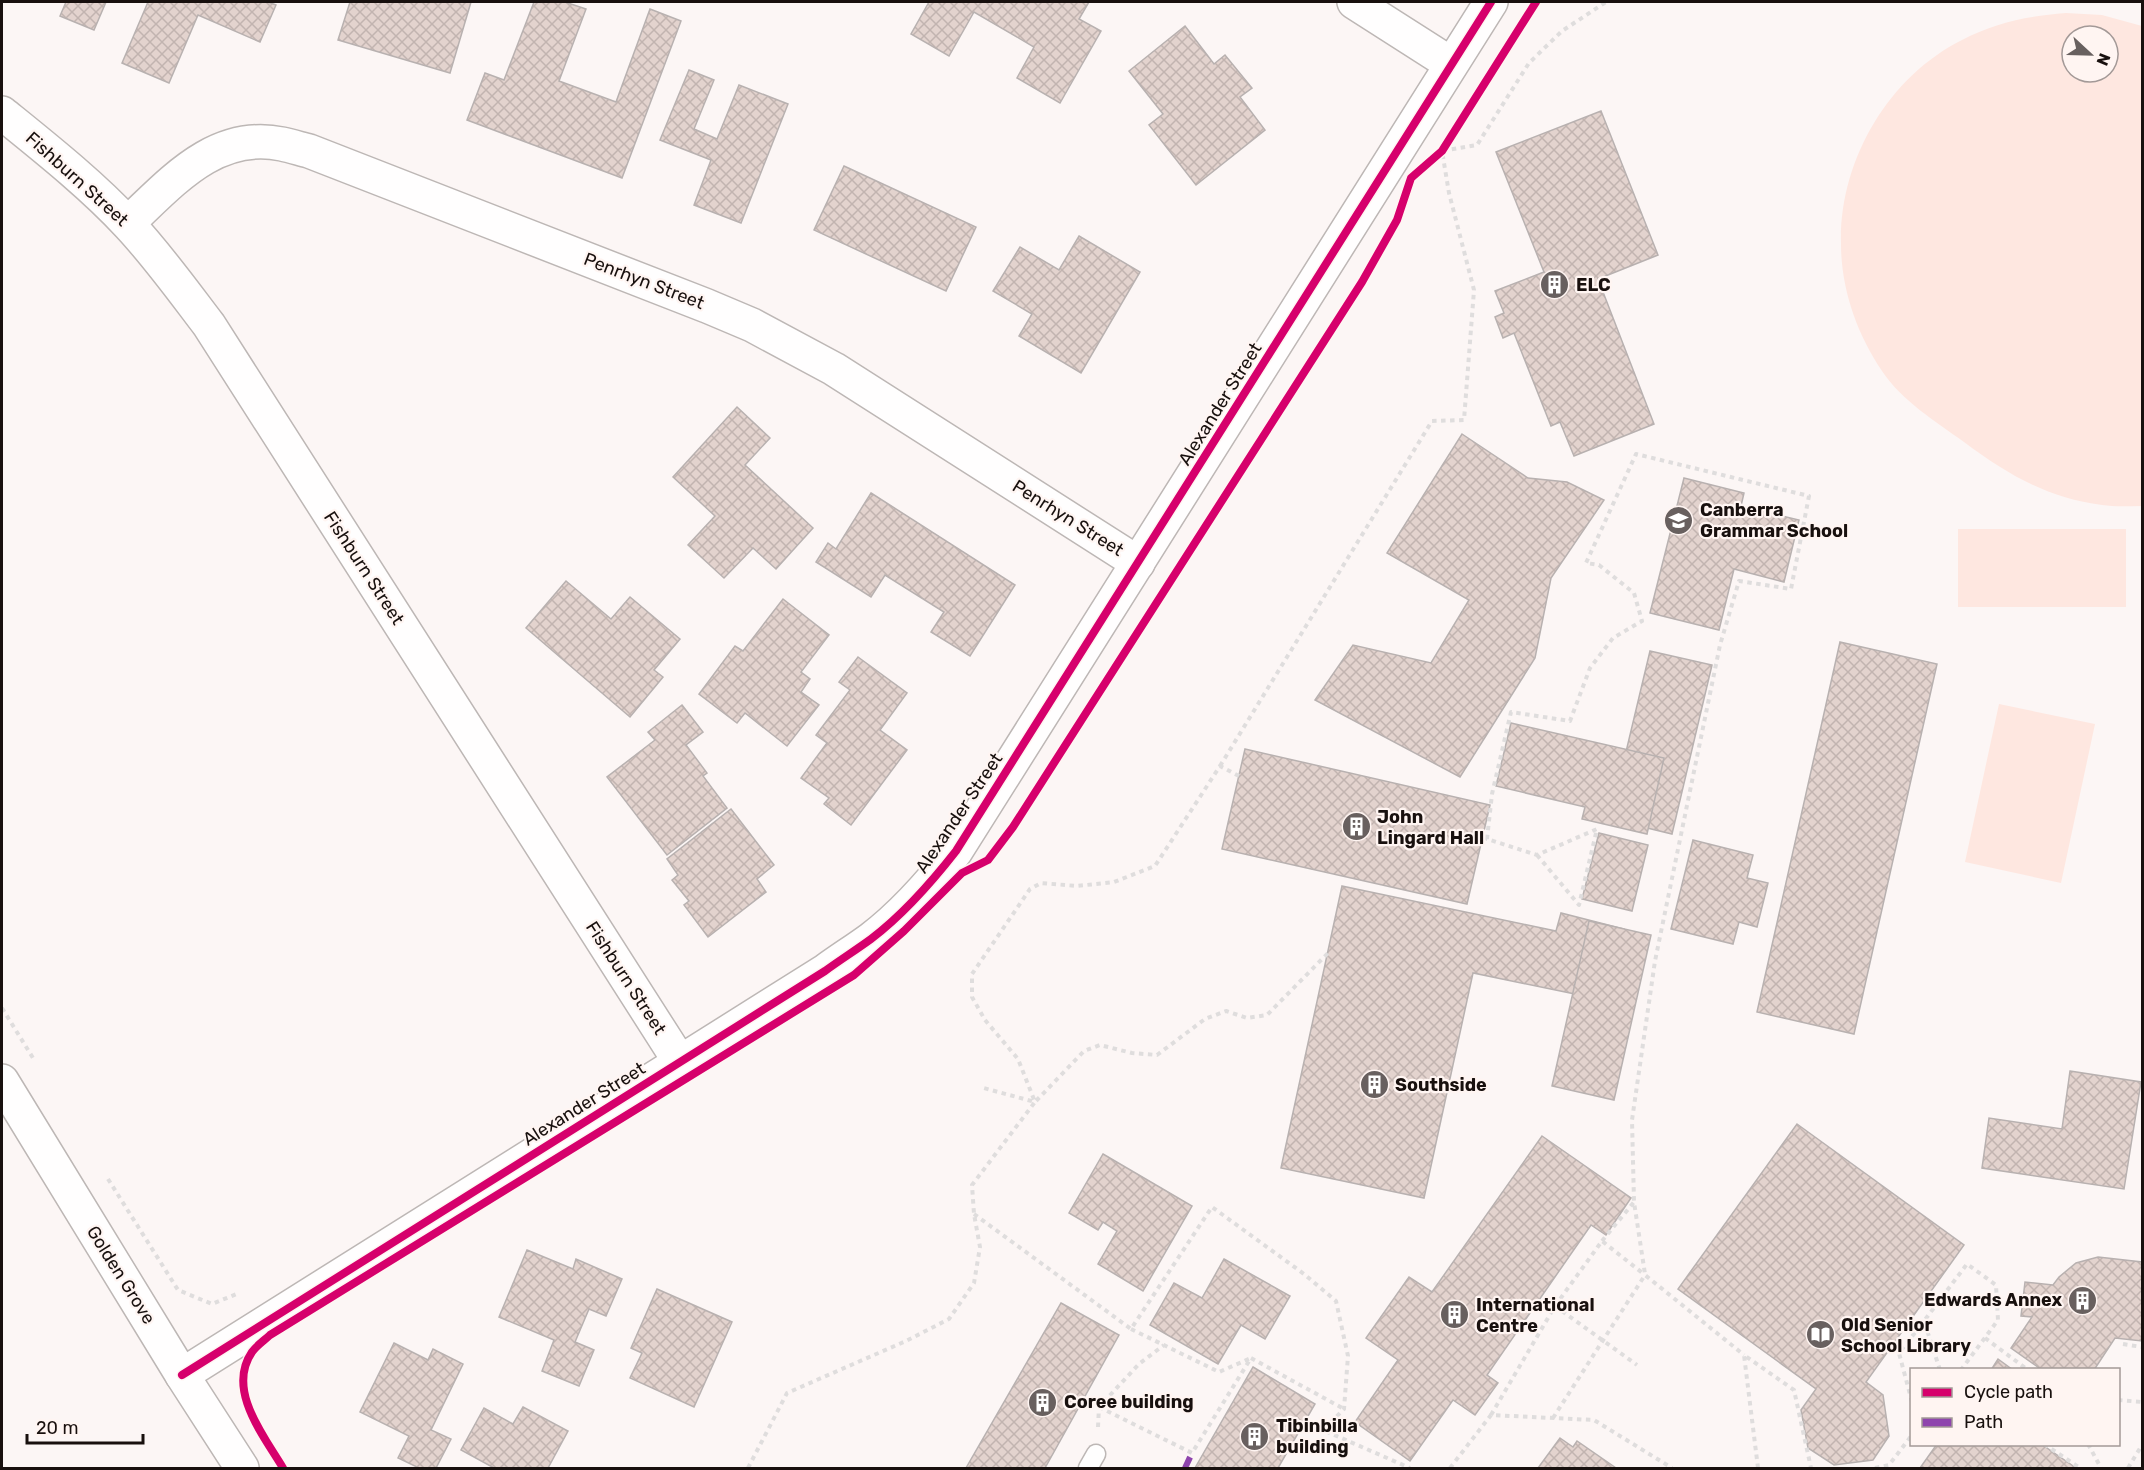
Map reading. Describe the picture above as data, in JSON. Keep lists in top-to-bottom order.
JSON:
{
  "streets": {
    "street": [
      "Fishburn Street",
      "Penrhyn Street",
      "Alexander Street",
      "Golden Grove"
    ]
  },
  "crossings": [
    ["Fishburn Street", "Penrhyn Street"],
    ["Fishburn Street", "Alexander Street"],
    ["Penrhyn Street", "Alexander Street"],
    ["Alexander Street", "Golden Grove"]
  ],
  "places": {
    "building": [
      "ELC",
      "John Lingard Hall",
      "Southside",
      "Edwards Annex",
      "International Centre",
      "Coree building",
      "Tibinbilla building"
    ],
    "school or university": ["Canberra Grammar School"],
    "library": ["Old Senior School Library"]
  },
  "legend": ["Cycle path", "Path"],
  "scale_bar": "20 m",
  "north": "right"
}
